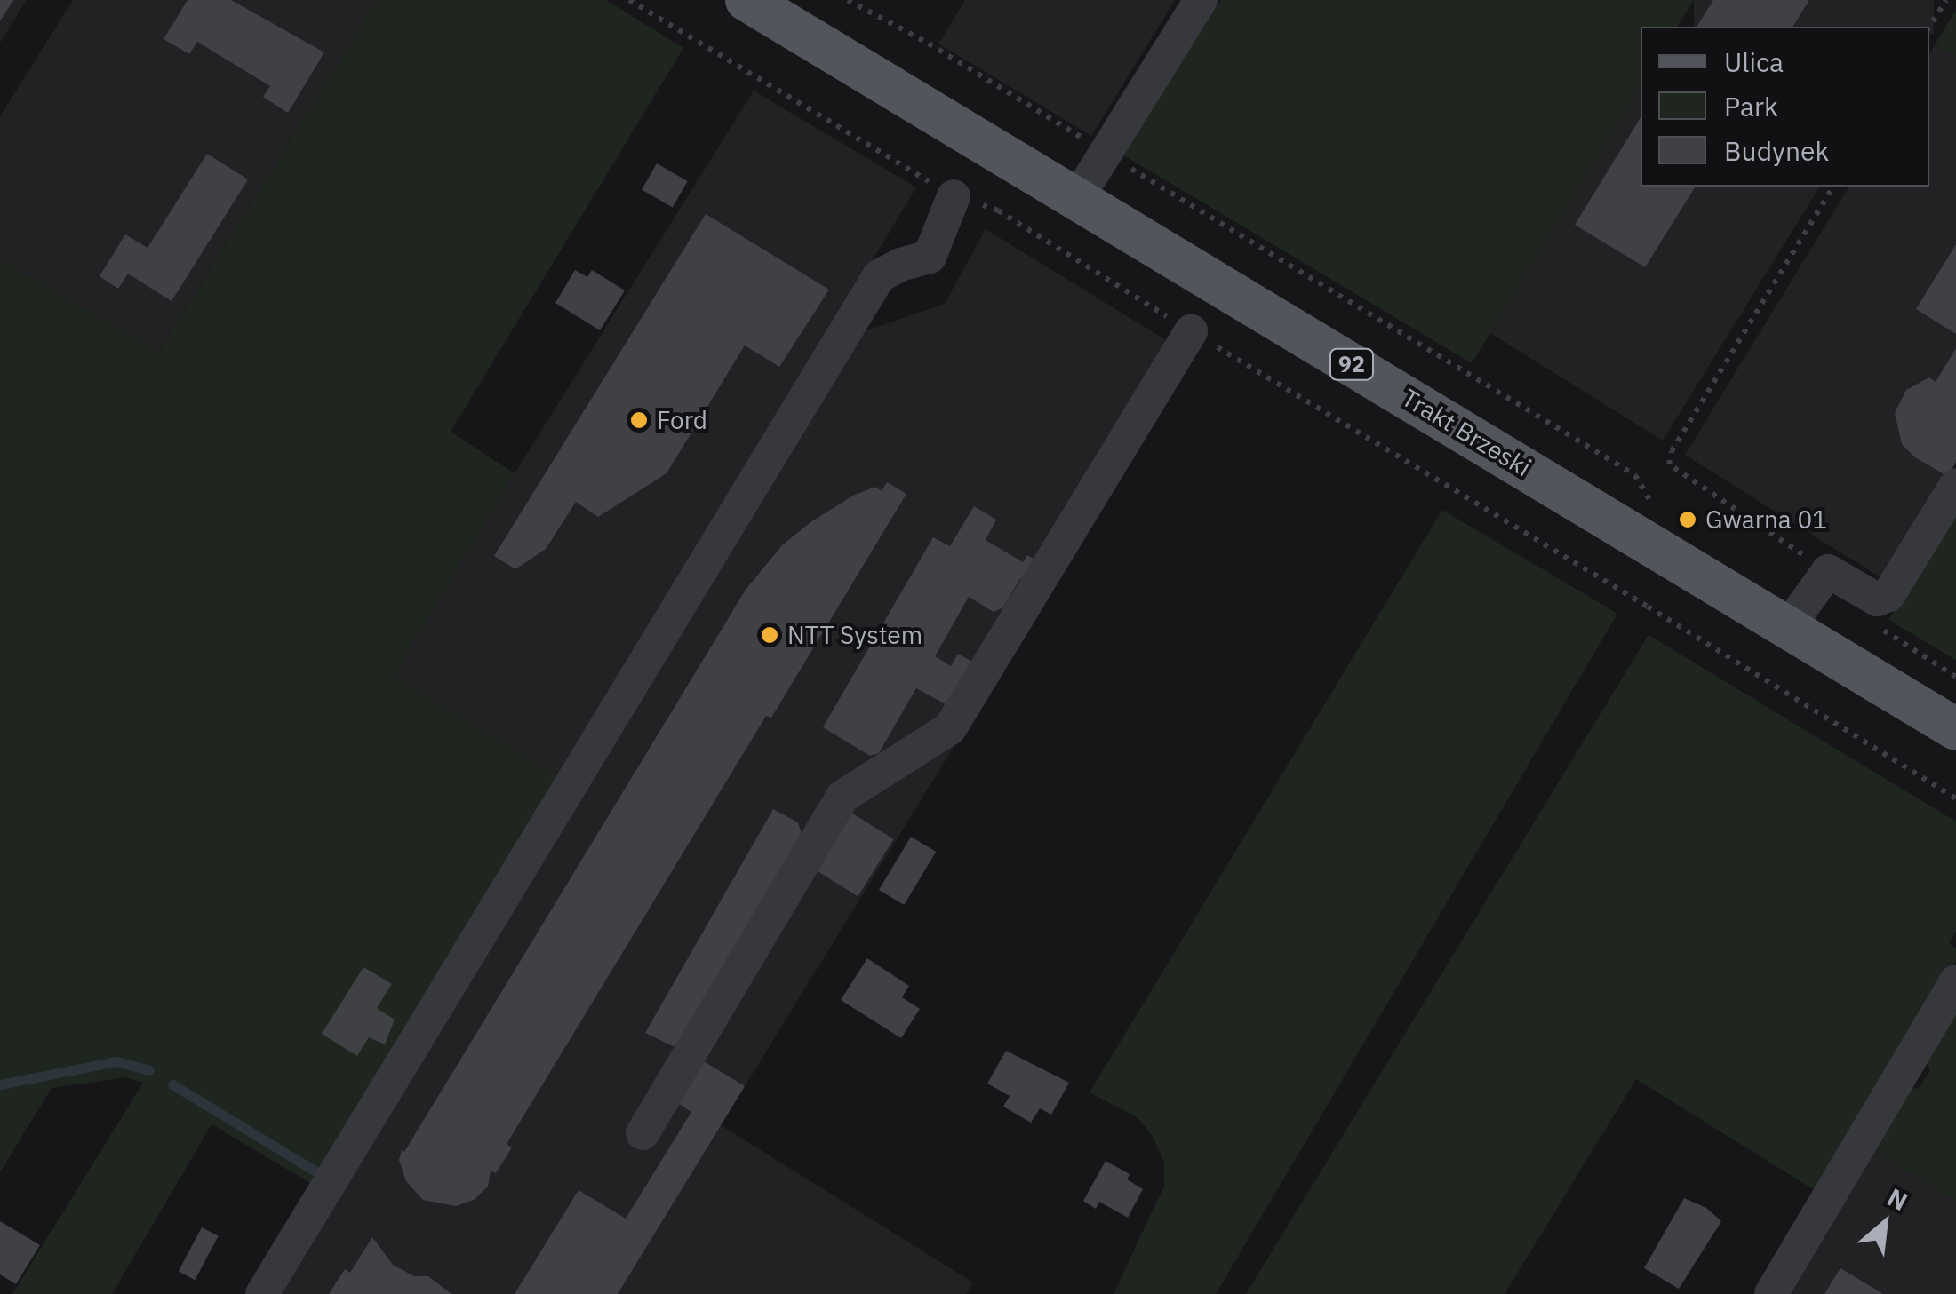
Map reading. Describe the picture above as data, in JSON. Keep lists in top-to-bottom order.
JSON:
{
  "streets": {
    "main road": ["92", "Trakt Brzeski"]
  },
  "places": ["Ford", "Gwarna 01", "NTT System"],
  "legend": ["Ulica", "Park", "Budynek"],
  "north": "top right"
}
